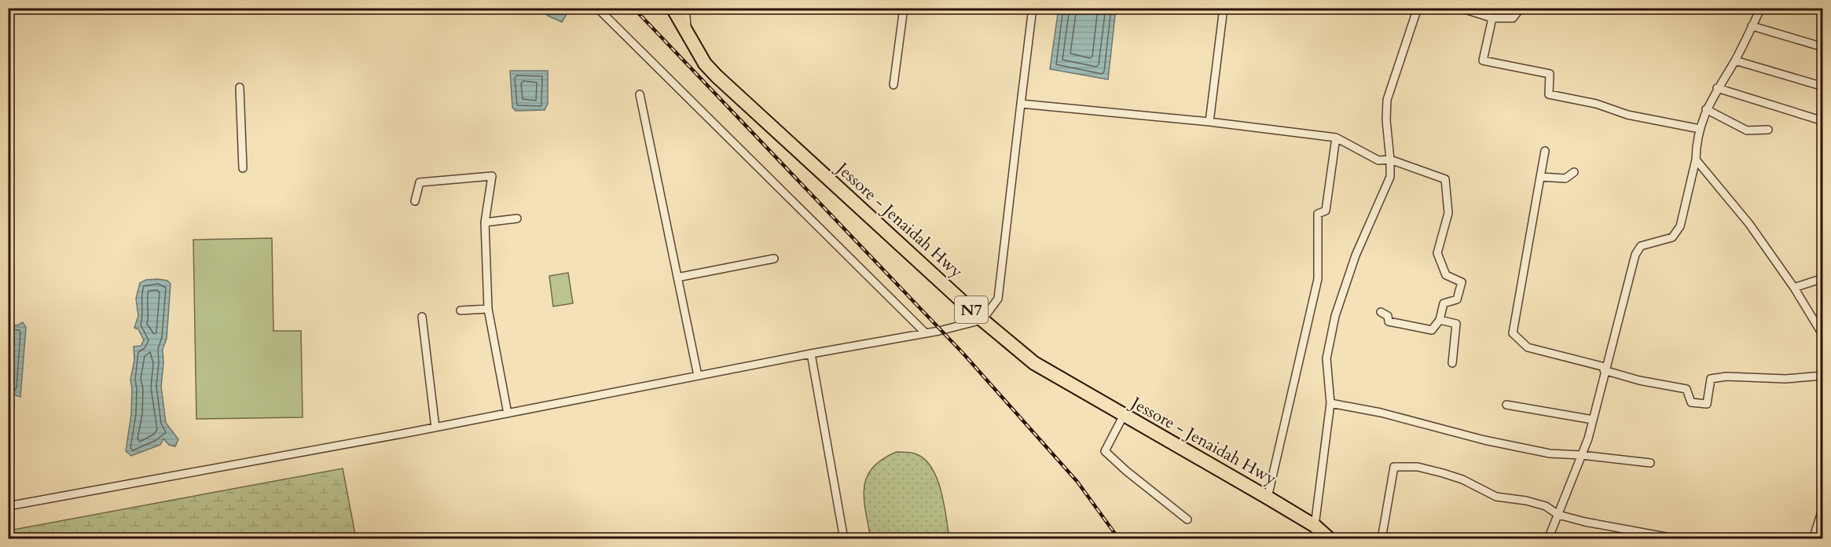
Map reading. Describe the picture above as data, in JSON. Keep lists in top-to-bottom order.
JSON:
{
  "streets": {
    "highway": ["Jessore - Jenaidah Hwy", "N7"]
  }
}
